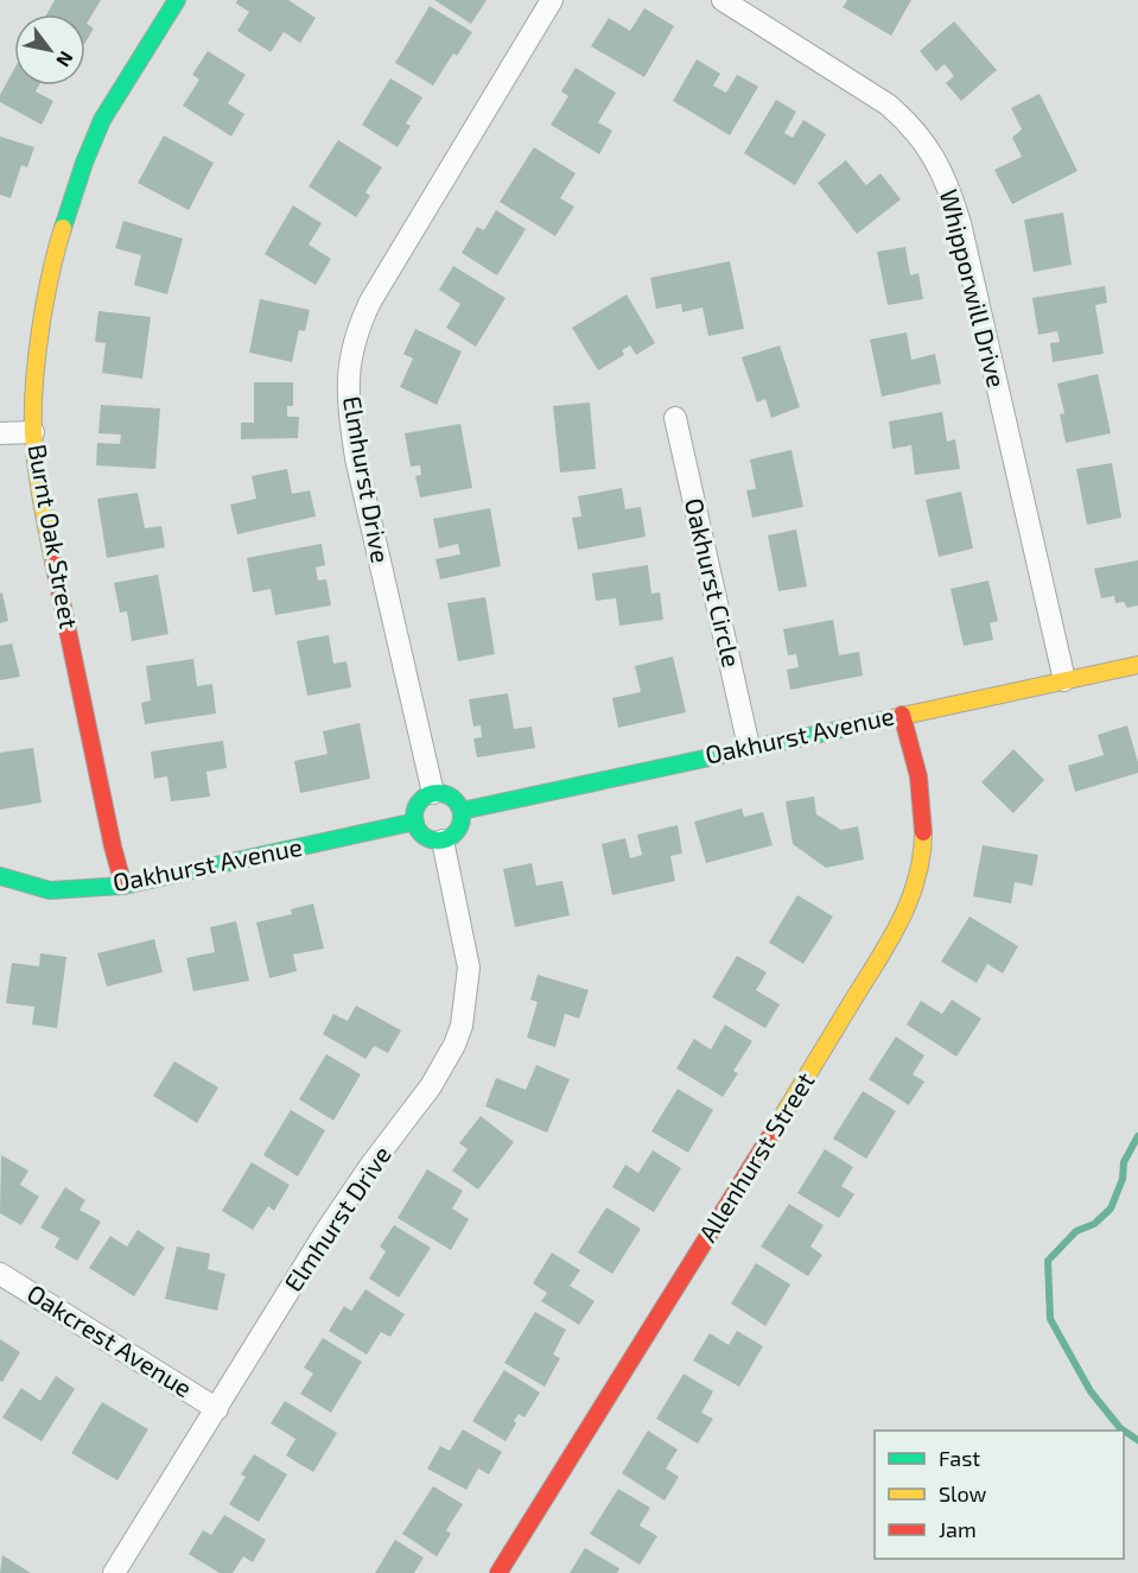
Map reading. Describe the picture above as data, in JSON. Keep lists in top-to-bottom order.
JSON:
{
  "streets": {
    "street": [
      "Whipporwill Drive",
      "Elmhurst Drive",
      "Burnt Oak Street",
      "Oakhurst Circle",
      "Oakhurst Avenue",
      "Allenhurst Street",
      "Oakcrest Avenue"
    ]
  },
  "crossings": [
    ["Whipporwill Drive", "Oakhurst Avenue"],
    ["Elmhurst Drive", "Oakhurst Avenue"],
    ["Elmhurst Drive", "Oakcrest Avenue"],
    ["Burnt Oak Street", "Oakhurst Avenue"],
    ["Oakhurst Circle", "Oakhurst Avenue"],
    ["Oakhurst Avenue", "Allenhurst Street"]
  ],
  "legend": ["Fast", "Slow", "Jam"],
  "north": "bottom right"
}
